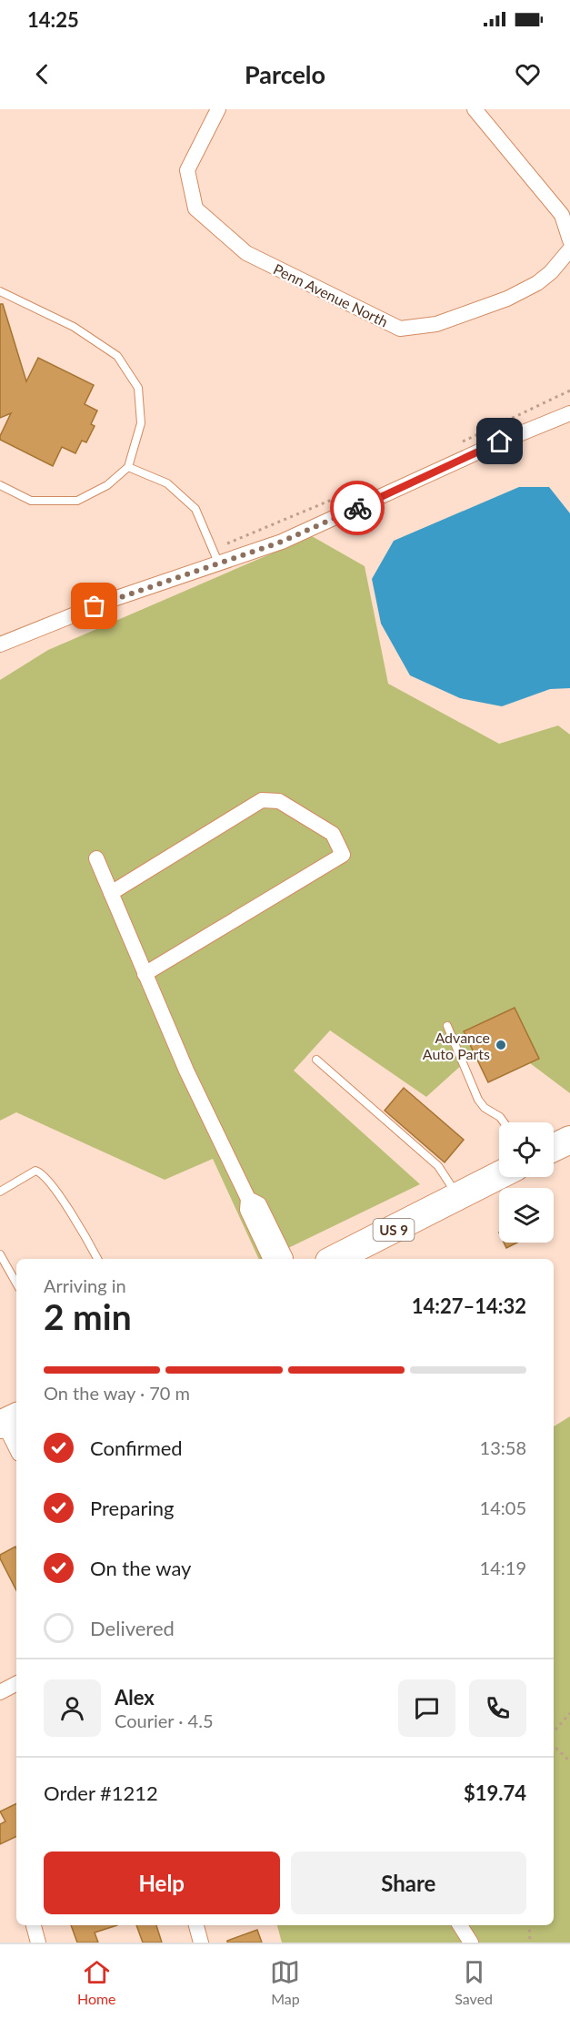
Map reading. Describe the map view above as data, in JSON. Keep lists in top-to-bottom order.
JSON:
{
  "streets": {
    "highway": ["US 9"],
    "street": ["Penn Avenue North"]
  },
  "places": ["Advance Auto Parts"],
  "page": {
    "status": "14:25",
    "header": "Parcelo",
    "heading": ["2 min", "Arriving in", "14:27–14:32"],
    "panel": [
      "Alex",
      "Courier · 4.5",
      "Order #1212",
      "$19.74"
    ],
    "bar": "On the way · 70 m",
    "list": [
      ["Confirmed", "13:58"],
      ["Preparing", "14:05"],
      ["On the way", "14:19"],
      "Delivered"
    ],
    "buttons": ["Help", "Share"],
    "tabs": ["Home", "Map", "Saved"]
  }
}
